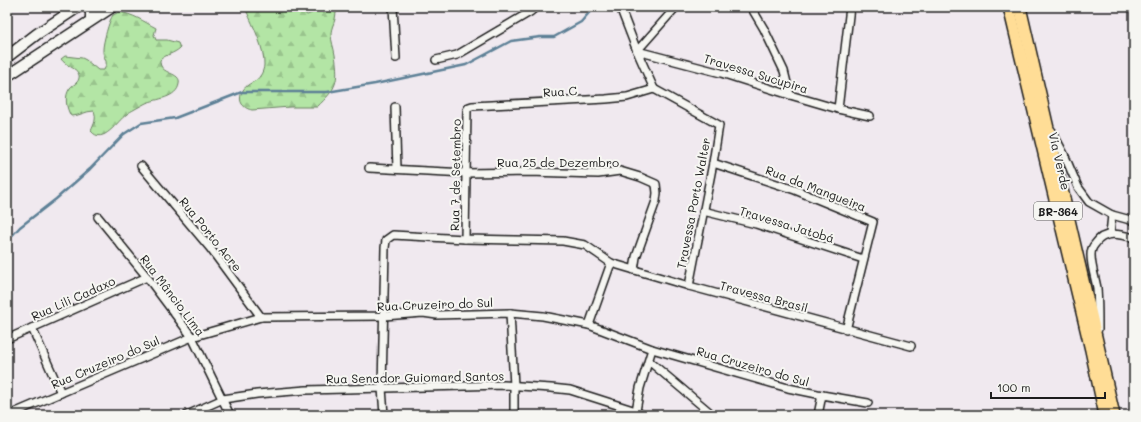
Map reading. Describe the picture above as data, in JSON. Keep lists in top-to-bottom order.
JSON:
{
  "streets": {
    "main road": ["Via Verde", "BR-364"],
    "street": [
      "Travessa Sucupira",
      "Rua C",
      "Rua 25 de Dezembro",
      "Rua 7 de Setembro",
      "Rua da Mangueira",
      "Travessa Porto Walter",
      "Travessa Jatobá",
      "Rua Porto Acre",
      "Rua Mâncio Lima",
      "Travessa Brasil",
      "Rua Lili Cadaxo",
      "Rua Cruzeiro do Sul",
      "Rua Senador Guiomard Santos"
    ]
  },
  "crossings": [
    ["Rua C", "Rua 7 de Setembro"],
    ["Rua C", "Travessa Porto Walter"],
    ["Rua 25 de Dezembro", "Rua 7 de Setembro"],
    ["Rua 25 de Dezembro", "Travessa Brasil"],
    ["Rua 7 de Setembro", "Travessa Brasil"],
    ["Rua da Mangueira", "Travessa Porto Walter"],
    ["Rua da Mangueira", "Travessa Jatobá"],
    ["Rua da Mangueira", "Travessa Brasil"],
    ["Travessa Porto Walter", "Travessa Jatobá"],
    ["Travessa Porto Walter", "Travessa Brasil"],
    ["Rua Porto Acre", "Rua Cruzeiro do Sul"],
    ["Rua Mâncio Lima", "Rua Lili Cadaxo"],
    ["Rua Mâncio Lima", "Rua Cruzeiro do Sul"],
    ["Rua Mâncio Lima", "Rua Senador Guiomard Santos"],
    ["Travessa Brasil", "Rua Cruzeiro do Sul"]
  ],
  "scale_bar": "100 m"
}
